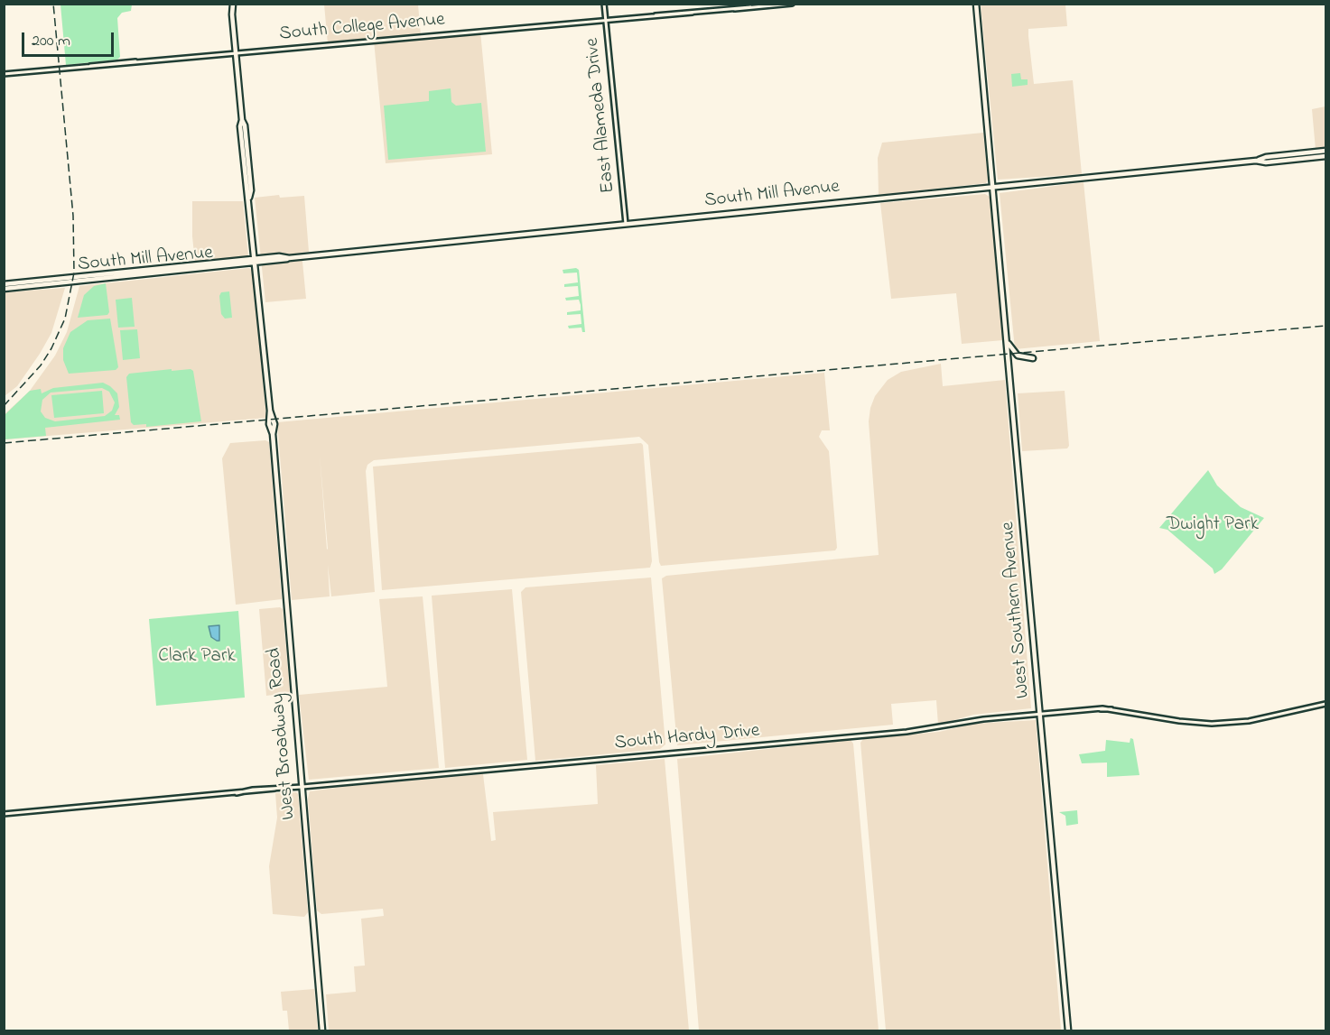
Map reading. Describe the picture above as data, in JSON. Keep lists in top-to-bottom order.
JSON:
{
  "streets": {
    "main road": ["South Mill Avenue", "West Southern Avenue", "West Broadway Road"],
    "street": ["South College Avenue", "East Alameda Drive", "South Hardy Drive"]
  },
  "crossings": [
    ["South College Avenue", "East Alameda Drive"],
    ["South College Avenue", "West Broadway Road"],
    ["East Alameda Drive", "South Mill Avenue"],
    ["South Mill Avenue", "West Southern Avenue"],
    ["South Mill Avenue", "West Broadway Road"],
    ["West Southern Avenue", "South Hardy Drive"],
    ["West Broadway Road", "South Hardy Drive"]
  ],
  "parks": ["Dwight Park", "Clark Park"],
  "scale_bar": "200 m"
}
